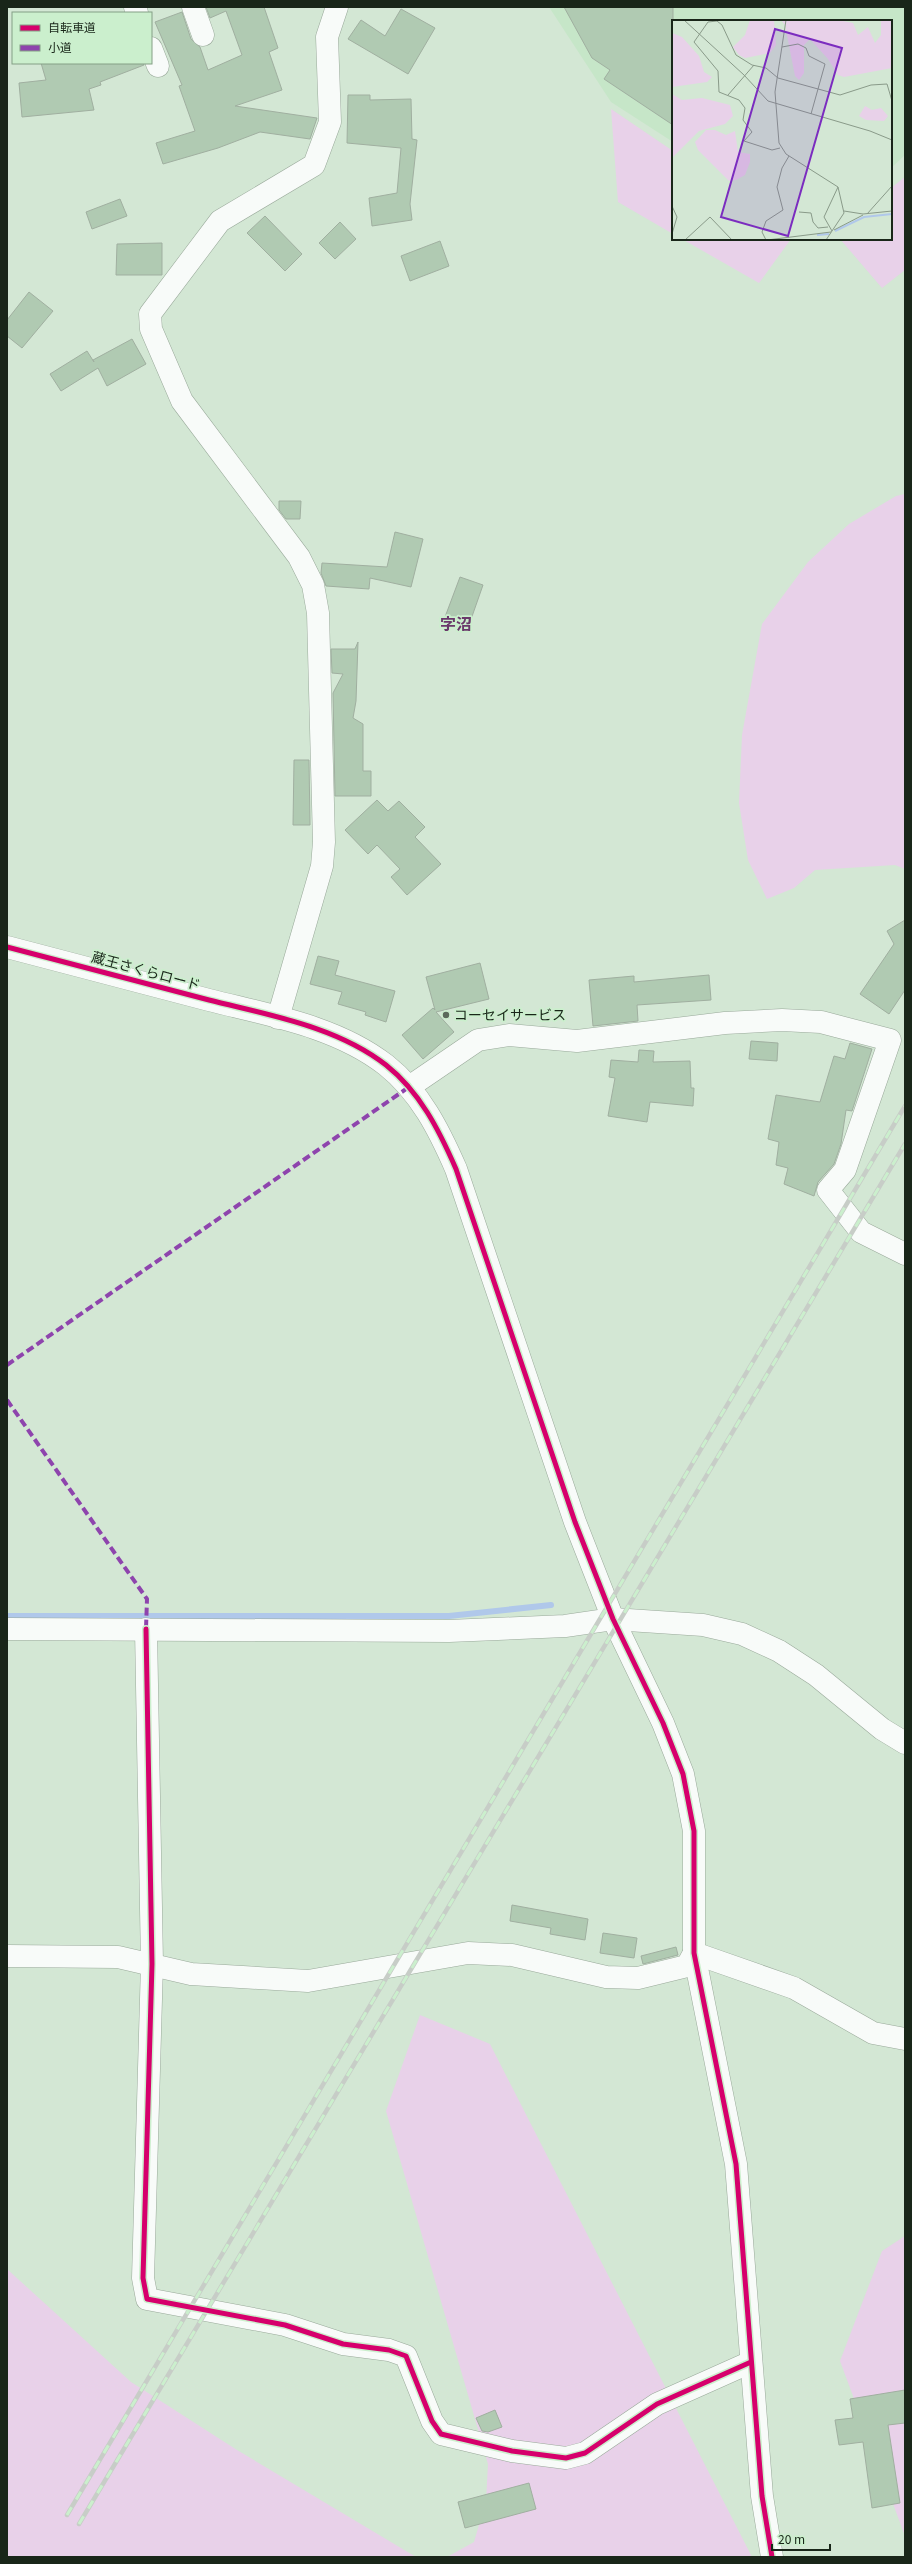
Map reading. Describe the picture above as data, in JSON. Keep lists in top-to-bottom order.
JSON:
{
  "streets": {
    "street": ["蔵王さくらロード"]
  },
  "districts": ["字沼"],
  "places": ["コーセイサービス"],
  "legend": ["自転車道", "小道"],
  "scale_bar": "20 m"
}
